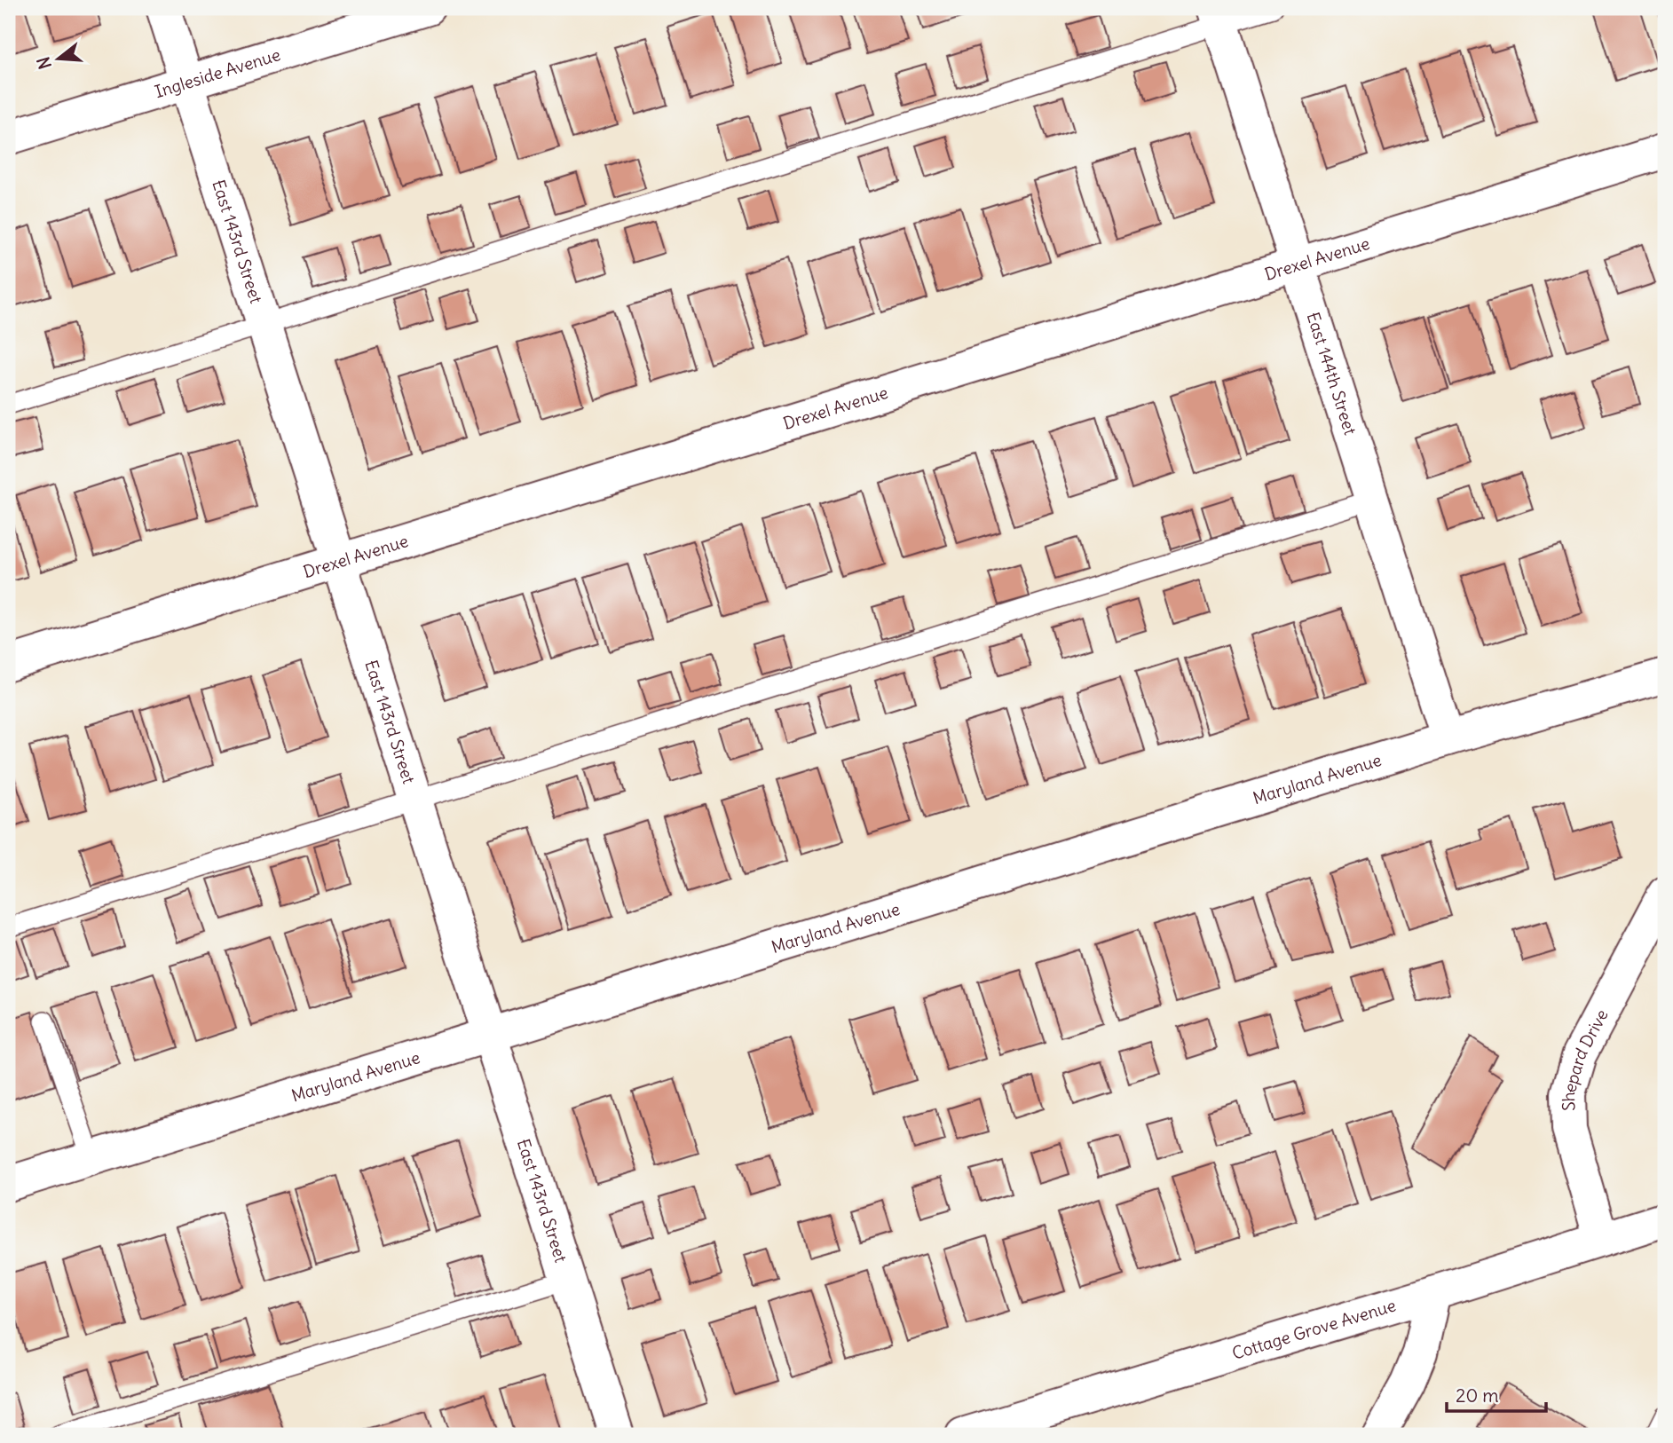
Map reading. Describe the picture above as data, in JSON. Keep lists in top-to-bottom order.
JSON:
{
  "streets": {
    "street": [
      "Ingleside Avenue",
      "East 143rd Street",
      "Drexel Avenue",
      "East 144th Street",
      "Maryland Avenue",
      "Shepard Drive",
      "Cottage Grove Avenue"
    ]
  },
  "crossings": [
    ["Ingleside Avenue", "East 143rd Street"],
    ["East 143rd Street", "Drexel Avenue"],
    ["East 143rd Street", "Maryland Avenue"],
    ["Drexel Avenue", "East 144th Street"],
    ["East 144th Street", "Maryland Avenue"],
    ["Shepard Drive", "Cottage Grove Avenue"]
  ],
  "scale_bar": "20 m",
  "north": "left"
}
